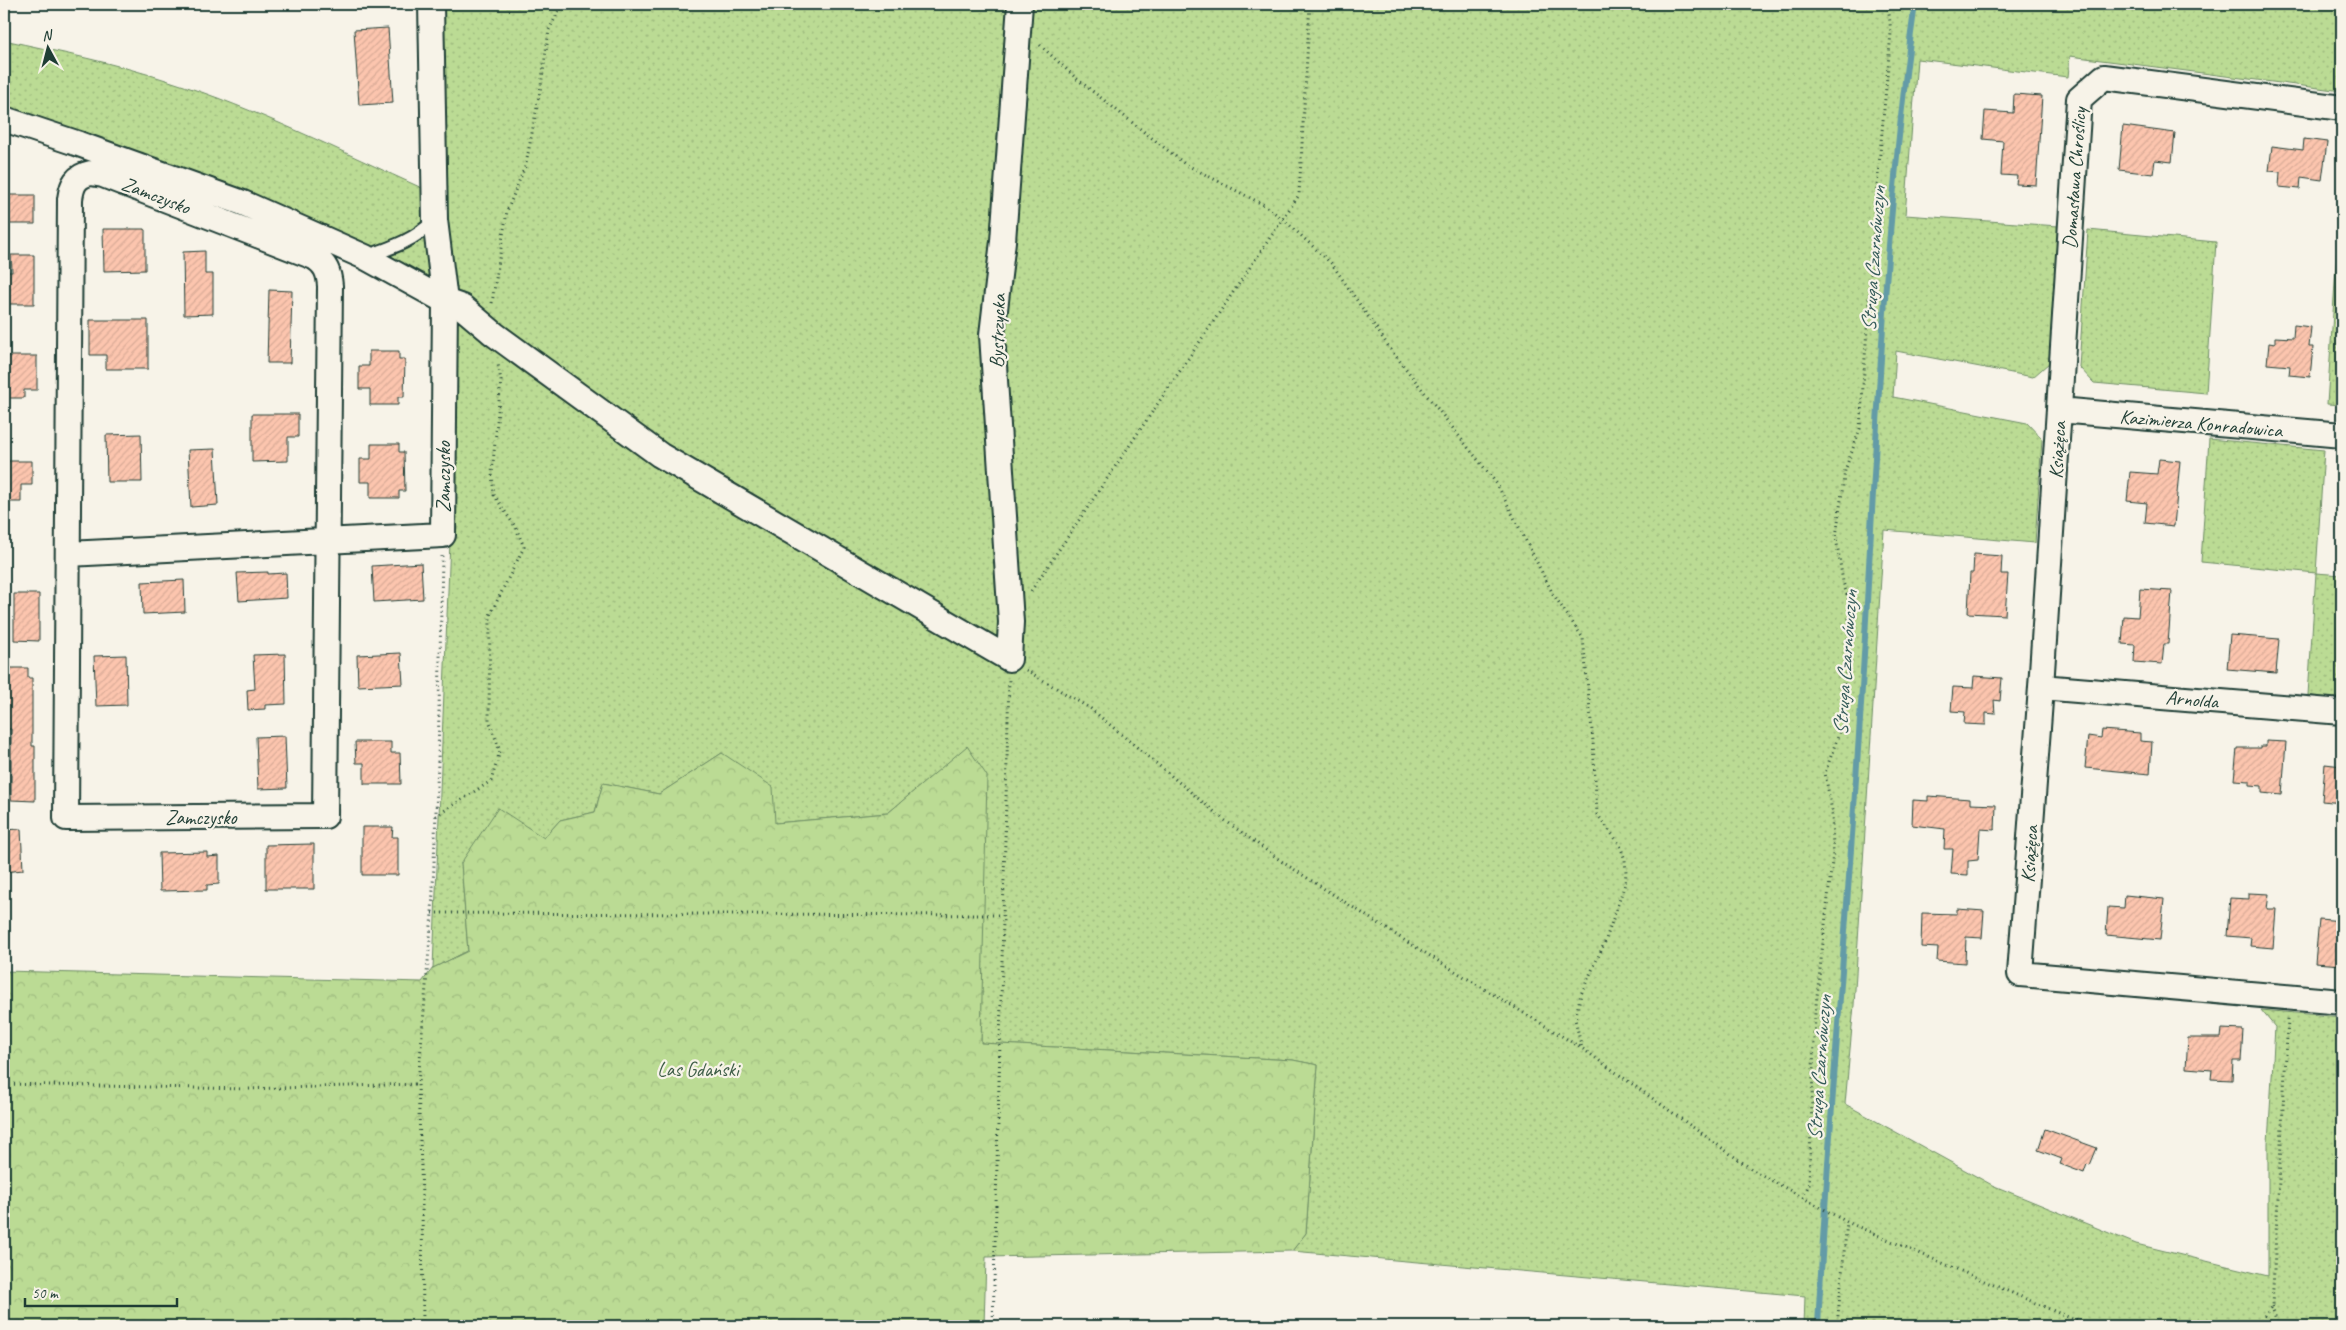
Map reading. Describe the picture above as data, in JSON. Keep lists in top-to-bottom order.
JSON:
{
  "streets": {
    "street": [
      "Domasława Chroślicy",
      "Zamczysko",
      "Bystrzycka",
      "Kazimierza Konradowica",
      "Książęca",
      "Arnolda"
    ]
  },
  "crossings": [
    ["Domasława Chroślicy", "Kazimierza Konradowica"],
    ["Domasława Chroślicy", "Książęca"],
    ["Kazimierza Konradowica", "Książęca"],
    ["Książęca", "Arnolda"]
  ],
  "water": ["Struga Czarnówczyn"],
  "parks": ["Las Gdański"],
  "scale_bar": "50 m",
  "north": "top"
}
